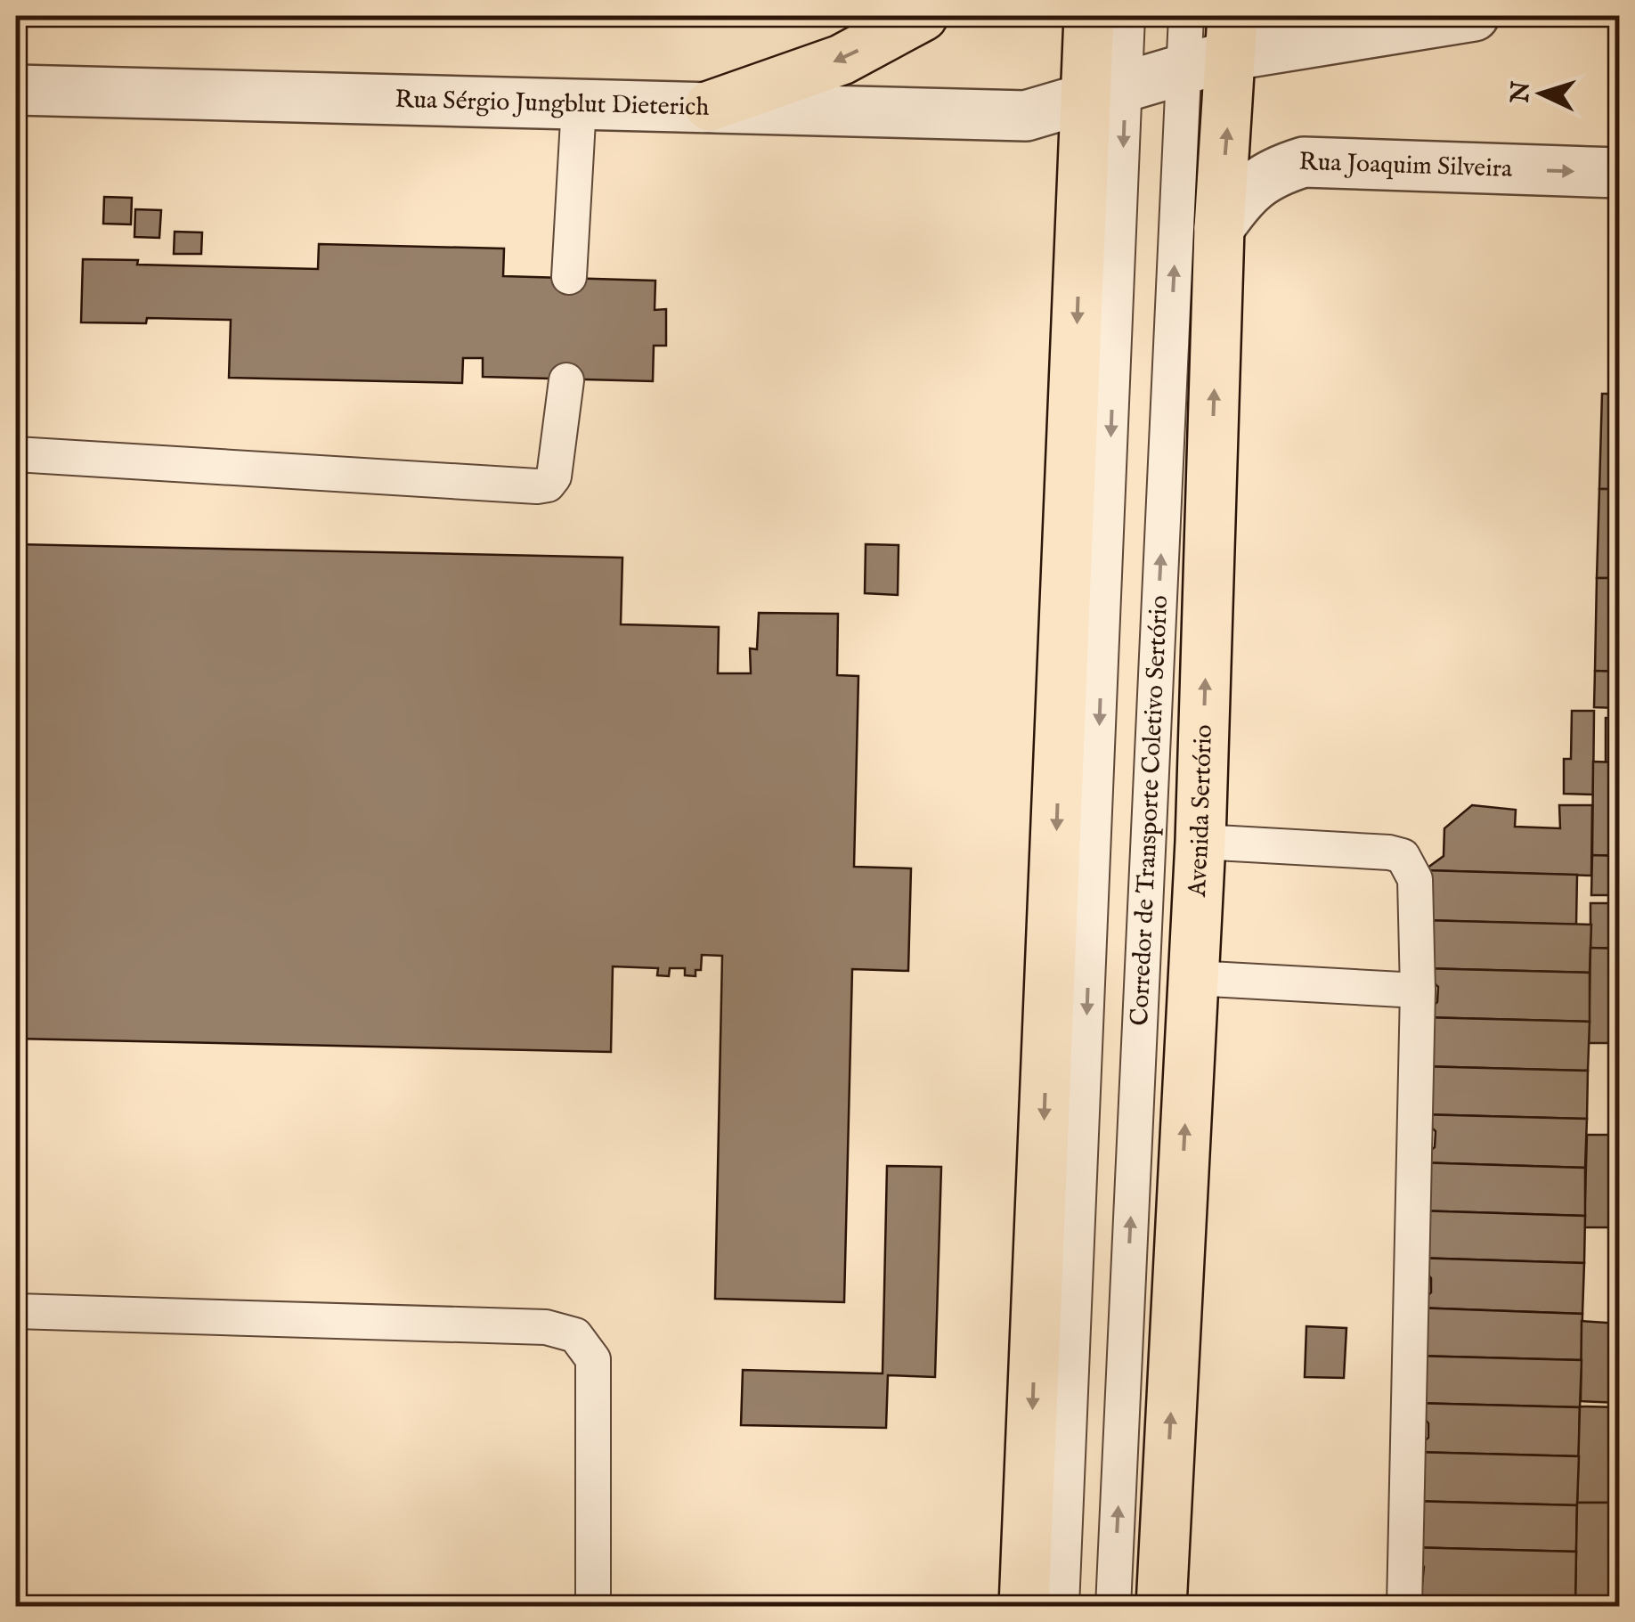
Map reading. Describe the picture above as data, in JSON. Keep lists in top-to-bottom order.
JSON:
{
  "streets": {
    "main road": ["Avenida Sertório"],
    "street": ["Rua Sérgio Jungblut Dieterich", "Rua Joaquim Silveira"],
    "lane": ["Corredor de Transporte Coletivo Sertório"]
  },
  "crossings": [
    ["Rua Joaquim Silveira", "Avenida Sertório"]
  ],
  "north": "left"
}
